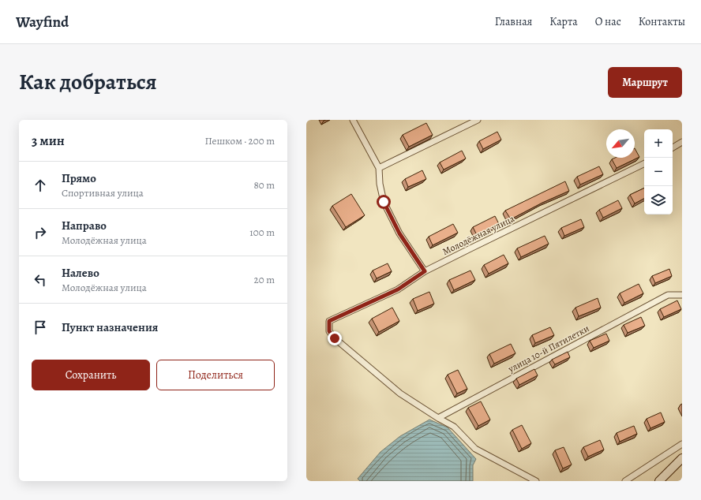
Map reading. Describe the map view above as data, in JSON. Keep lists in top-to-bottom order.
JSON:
{
  "streets": {
    "street": ["Молодёжная улица", "улица 10-й Пятилетки"]
  },
  "crossings": [
    ["Молодёжная улица", "улица 10-й Пятилетки"]
  ],
  "north": "bottom left",
  "page": {
    "header": "Wayfind",
    "nav": [
      "Главная",
      "Карта",
      "О нас",
      "Контакты"
    ],
    "title": "Как добраться",
    "buttons": [
      "Маршрут",
      ["Сохранить", "Поделиться"]
    ],
    "heading": ["3 мин", "Пешком · 200 m"],
    "map_buttons": ["+", "−"],
    "list": [
      ["Прямо", "Спортивная улица", "80 m"],
      ["Направо", "Молодёжная улица", "100 m"],
      ["Налево", "Молодёжная улица", "20 m"],
      "Пункт назначения"
    ]
  }
}
